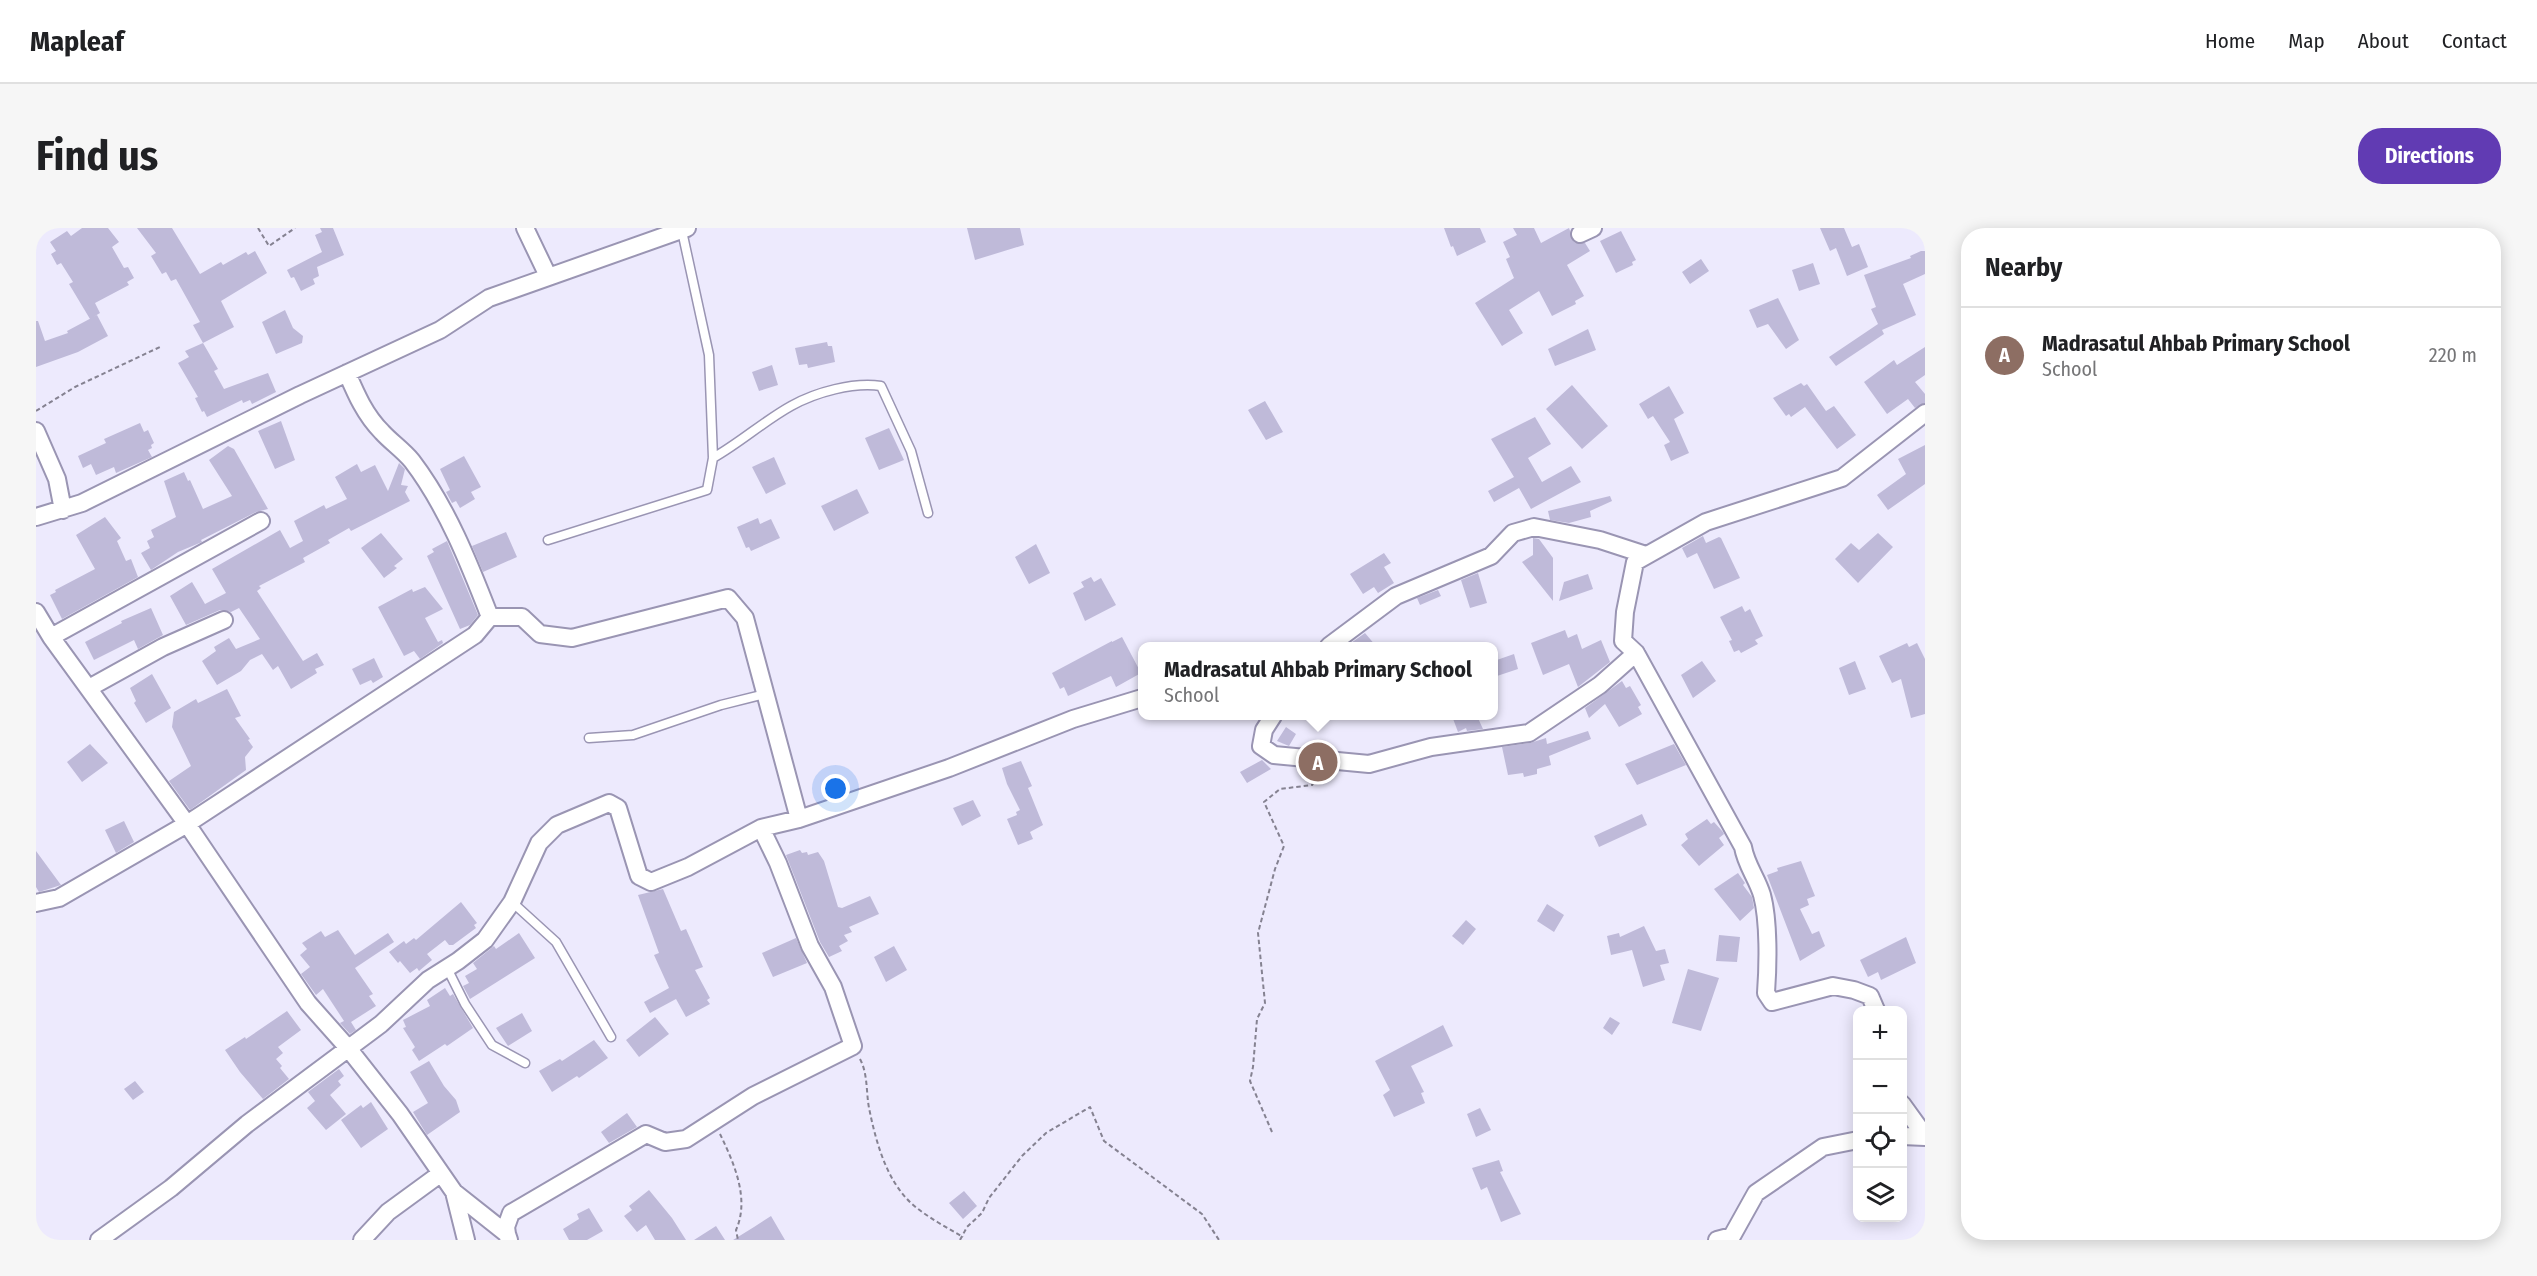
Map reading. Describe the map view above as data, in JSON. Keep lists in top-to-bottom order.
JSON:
{
  "page": {
    "header": "Mapleaf",
    "nav": [
      "Home",
      "Map",
      "About",
      "Contact"
    ],
    "buttons": "Directions",
    "title": "Find us",
    "heading": "Nearby",
    "list": [
      {
        "mark": "A",
        "name": "Madrasatul Ahbab Primary School",
        "note": "School",
        "value": "220 m"
      }
    ],
    "popup": ["Madrasatul Ahbab Primary School", "School"],
    "pins": "A",
    "map_buttons": ["+", "−"]
  }
}
